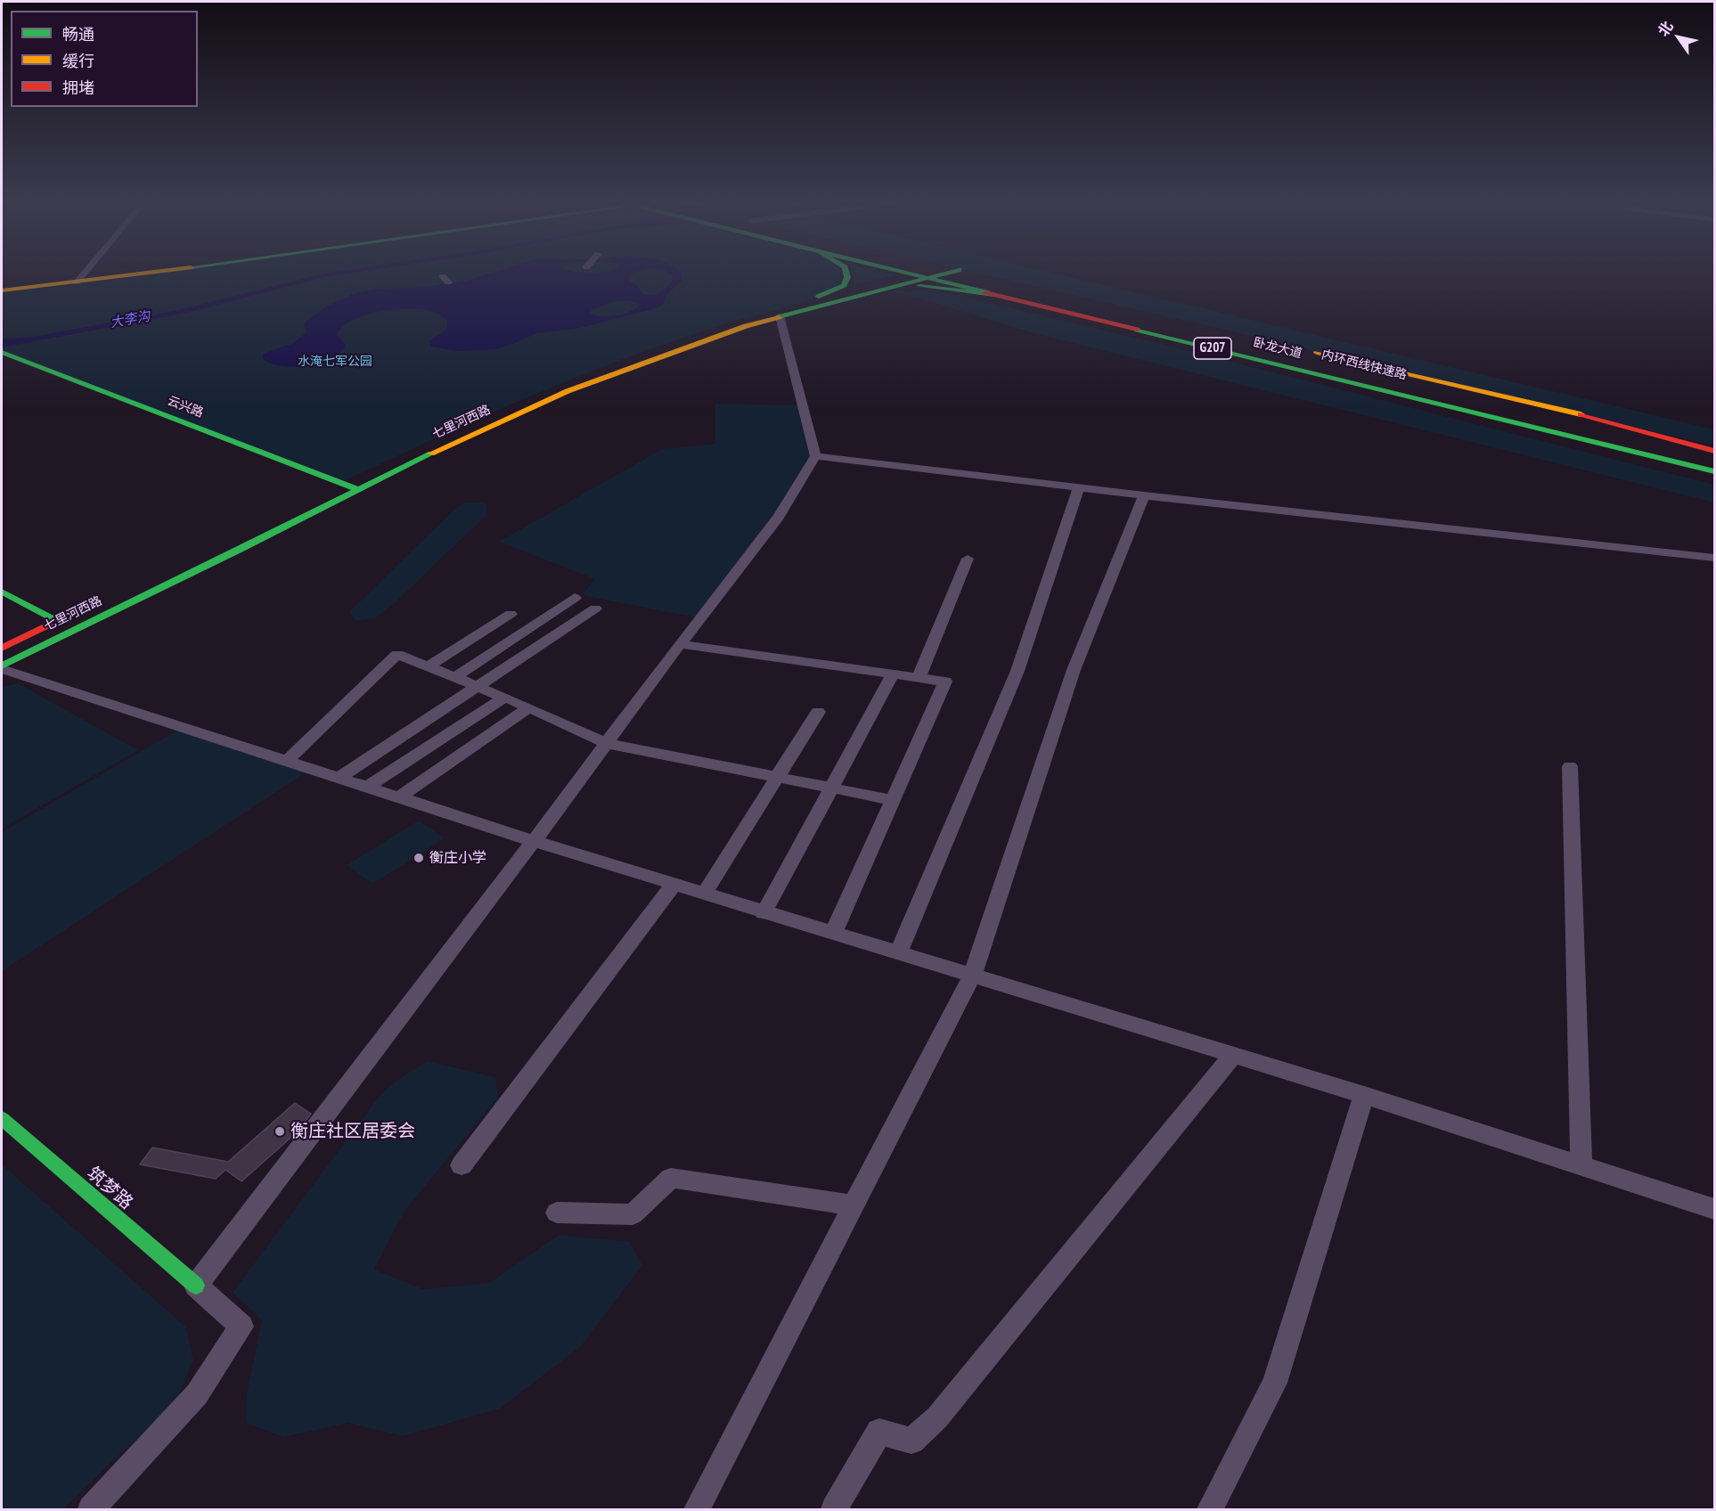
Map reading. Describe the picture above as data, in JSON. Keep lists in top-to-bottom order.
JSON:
{
  "streets": {
    "main road": [
      "G207",
      "卧龙大道",
      "内环西线快速路",
      "云兴路",
      "七里河西路",
      "筑梦路"
    ]
  },
  "crossings": [
    ["卧龙大道", "七里河西路"],
    ["云兴路", "七里河西路"]
  ],
  "water": ["大李沟"],
  "parks": ["水淹七军公园"],
  "places": ["衡庄小学", "衡庄社区居委会"],
  "legend": ["畅通", "缓行", "拥堵"],
  "north": "top left"
}
